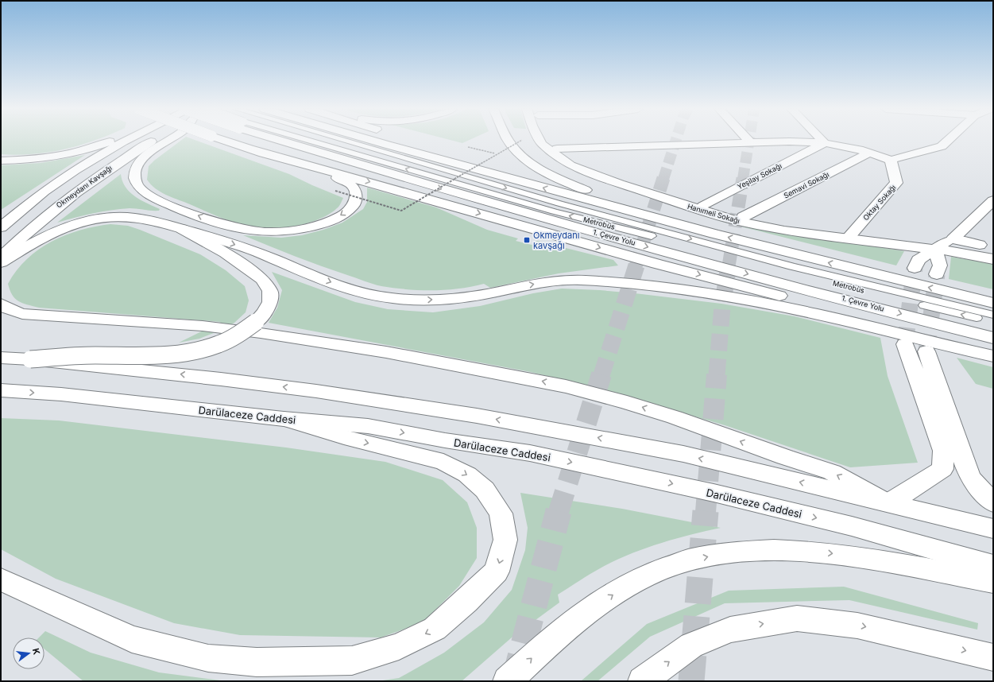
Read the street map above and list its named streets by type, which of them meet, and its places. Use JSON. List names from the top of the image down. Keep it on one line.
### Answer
{"streets":{"main road":["Yeşilay Sokağı","Semavi Sokağı","Okmeydanı Kavşağı","Oktay Sokağı","Hanımeli Sokağı","1. Çevre Yolu","Darülaceze Caddesi"],"lane":["Metrobüs"]},"crossings":[["Yeşilay Sokağı","Hanımeli Sokağı"],["Semavi Sokağı","Hanımeli Sokağı"],["Oktay Sokağı","Hanımeli Sokağı"]],"places":{"transit":["Okmeydanı kavşağı"]},"north":"right"}
